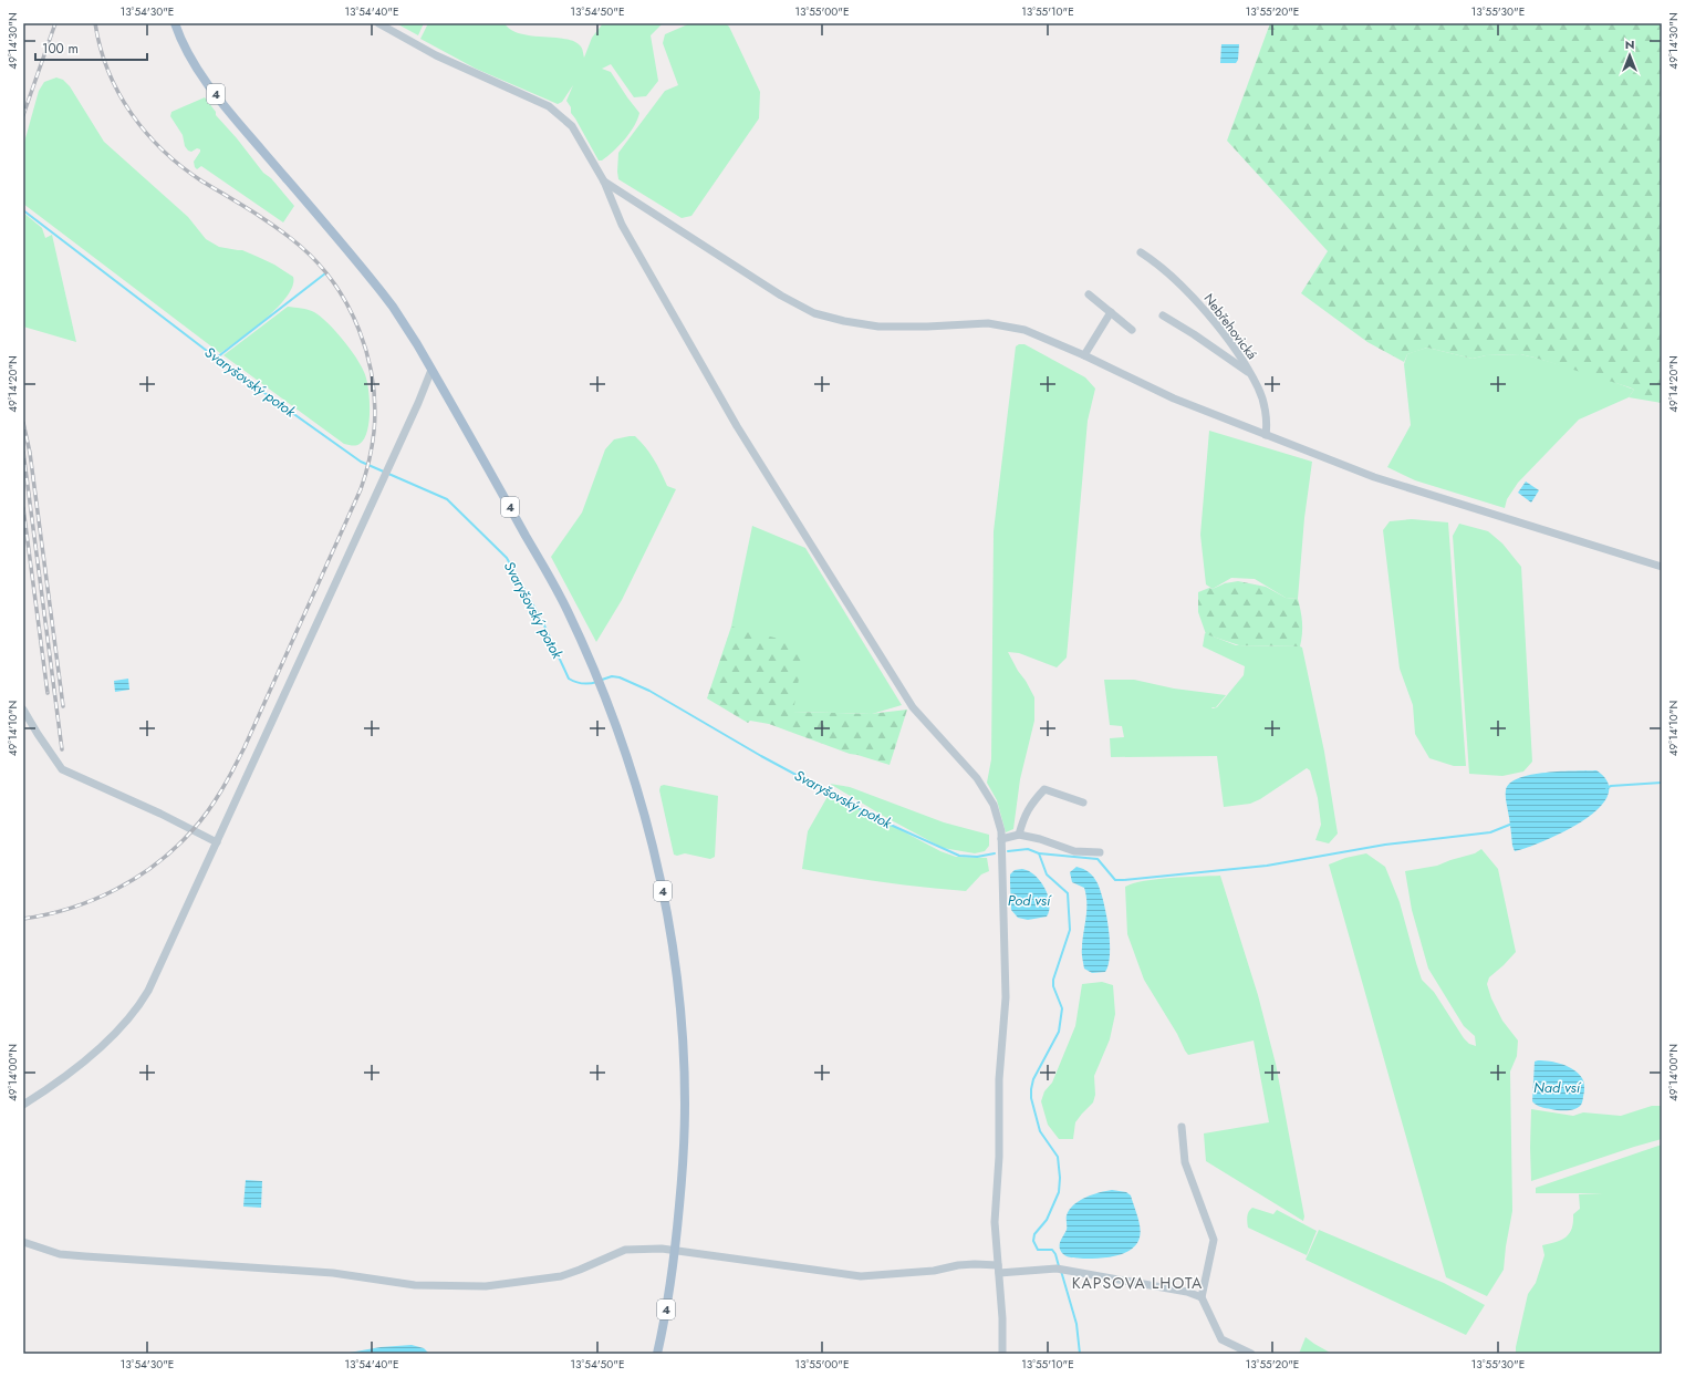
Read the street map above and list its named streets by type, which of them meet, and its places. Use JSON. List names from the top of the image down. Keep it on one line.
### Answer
{"streets":{"main road":["4"],"street":["Nebřehovická"]},"districts":["KAPSOVA LHOTA"],"water":["Svaryšovský potok","Pod vsí","Nad vsí"],"scale_bar":"100 m","north":"top","coordinates":["13°54'30\"E","13°54'40\"E","13°54'50\"E","13°55'00\"E","13°55'10\"E","13°55'20\"E","13°55'30\"E","49°14'30\"N","49°14'20\"N","49°14'10\"N","49°14'00\"N"]}
